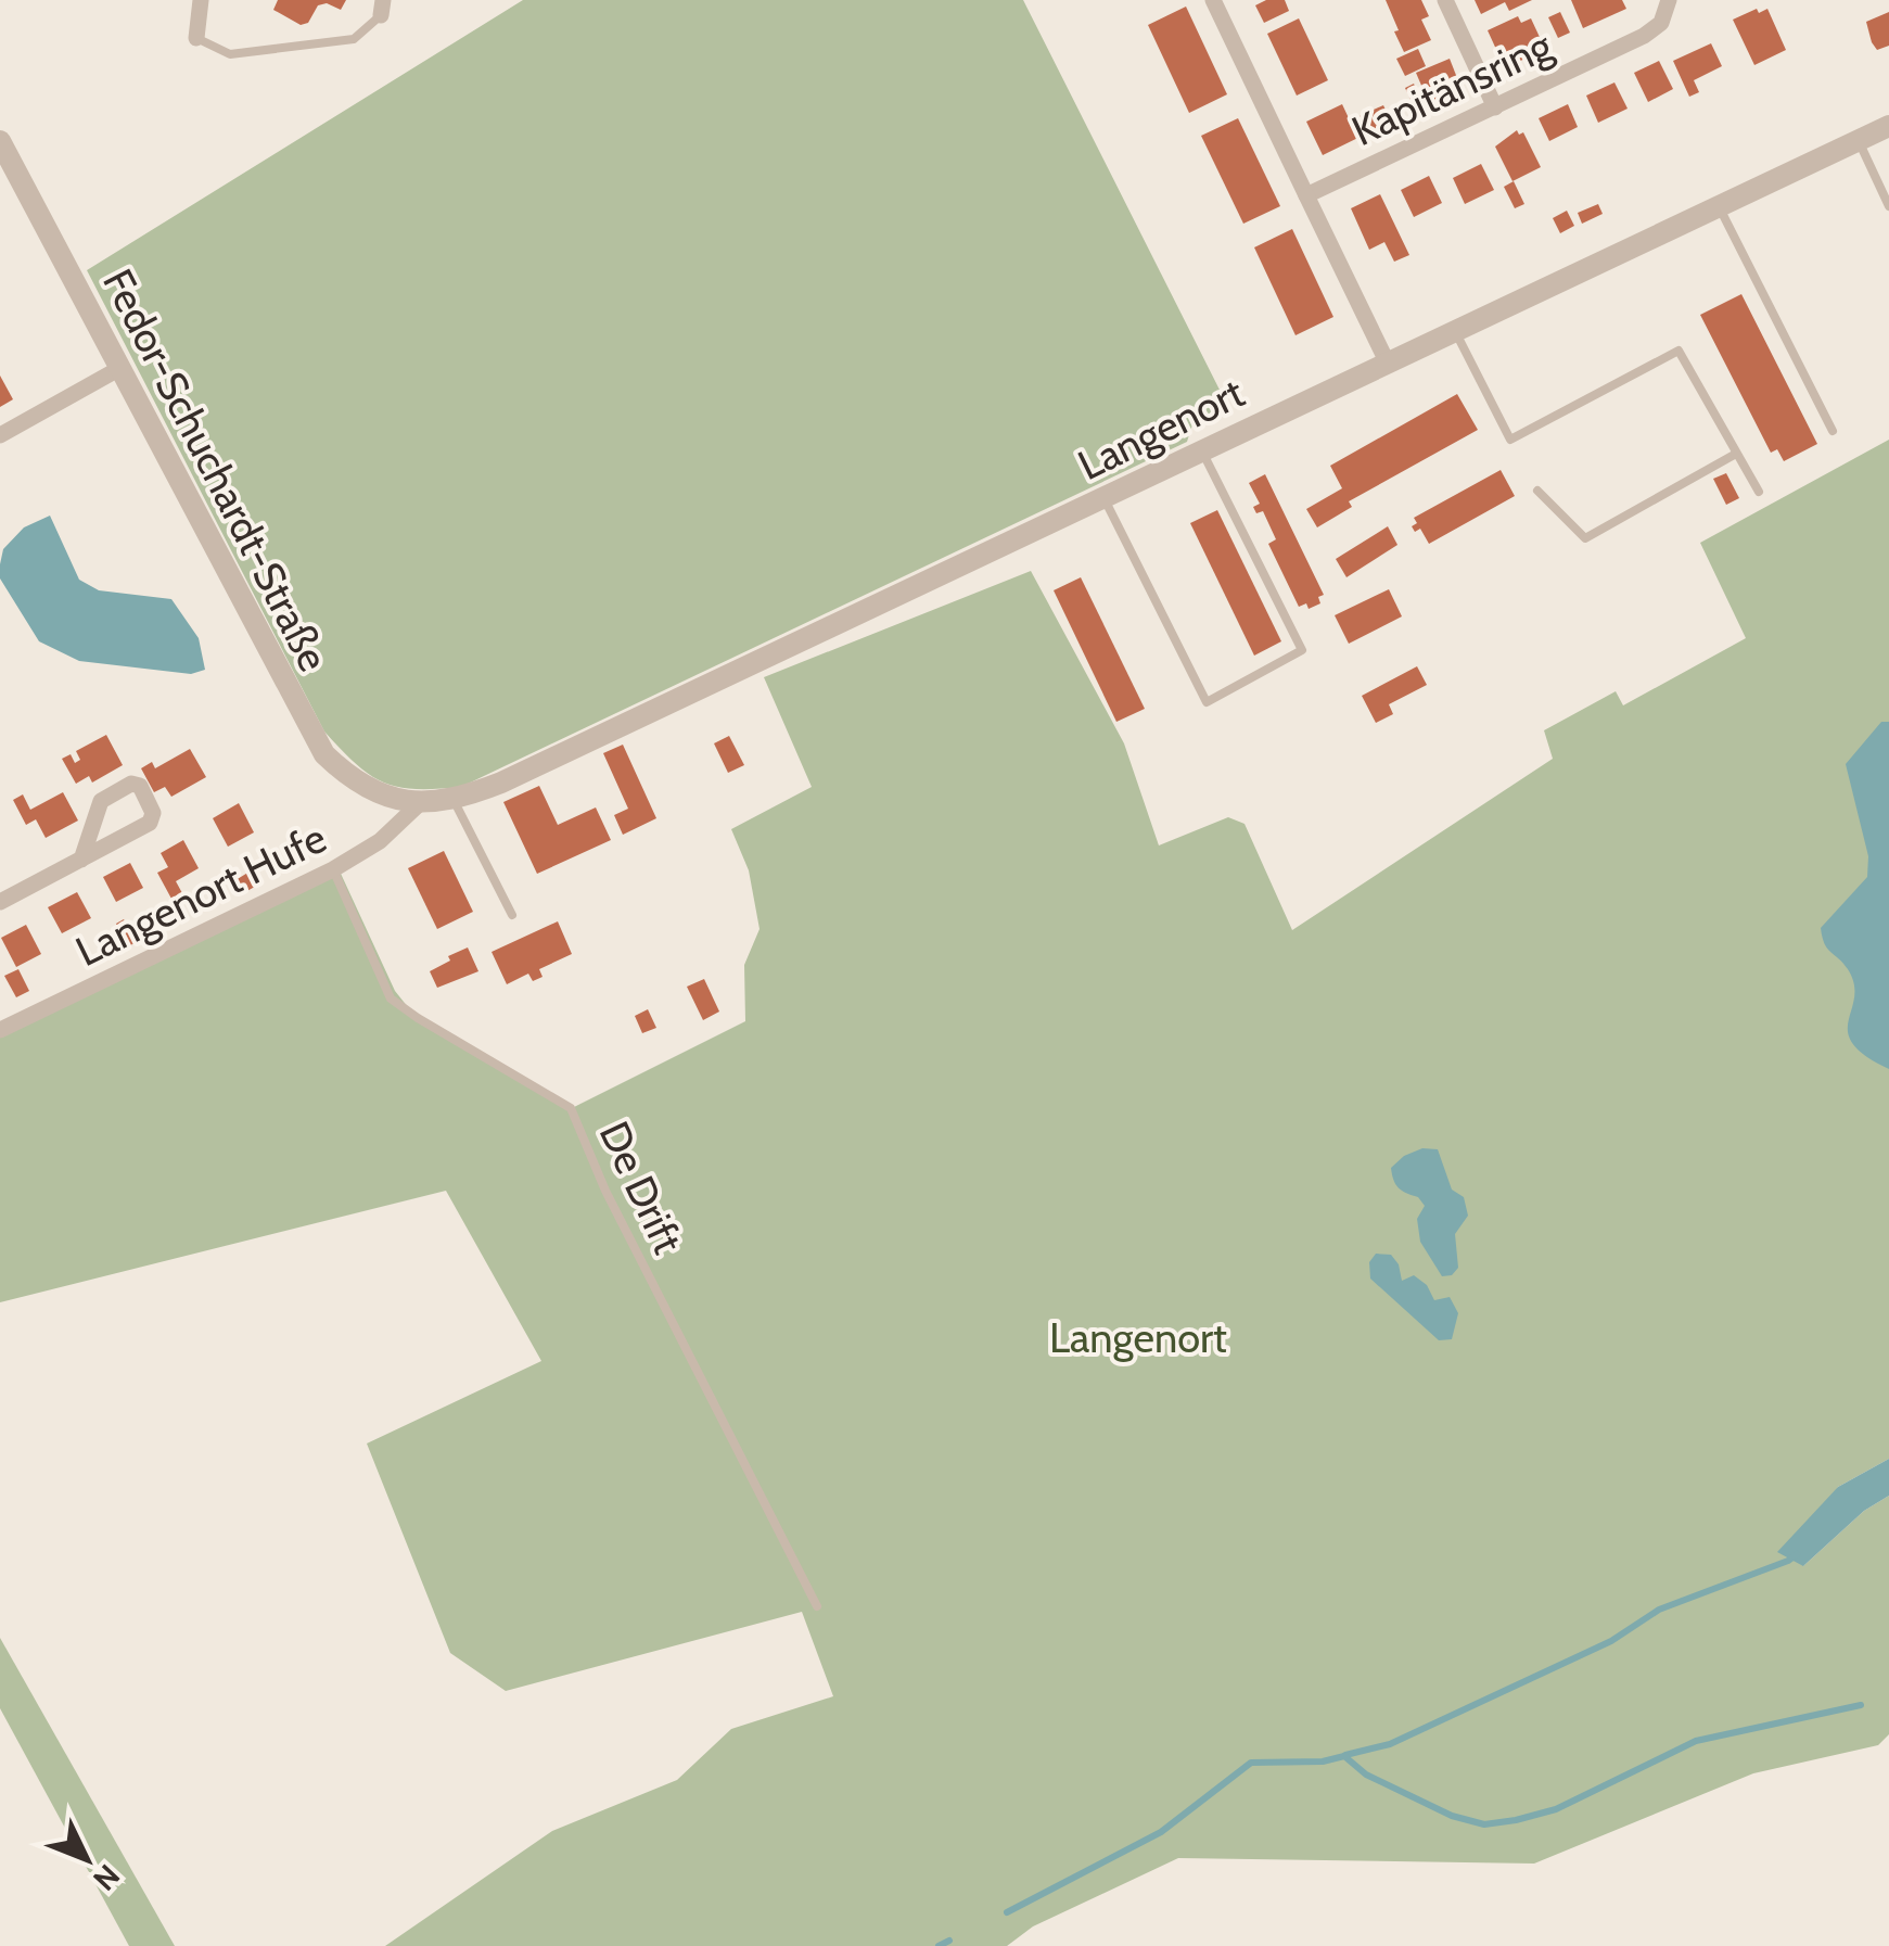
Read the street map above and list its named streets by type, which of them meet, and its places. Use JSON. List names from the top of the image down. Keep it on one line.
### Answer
{"streets":{"street":["Kapitänsring","Langenort","Fedor-Schuchardt-Straße","Langenort Hufe"],"lane":["De Drift"]},"crossings":[["Langenort","Fedor-Schuchardt-Straße"],["Langenort","Langenort Hufe"],["Fedor-Schuchardt-Straße","Langenort Hufe"],["Langenort Hufe","De Drift"]],"parks":["Langenort"],"north":"bottom right"}
